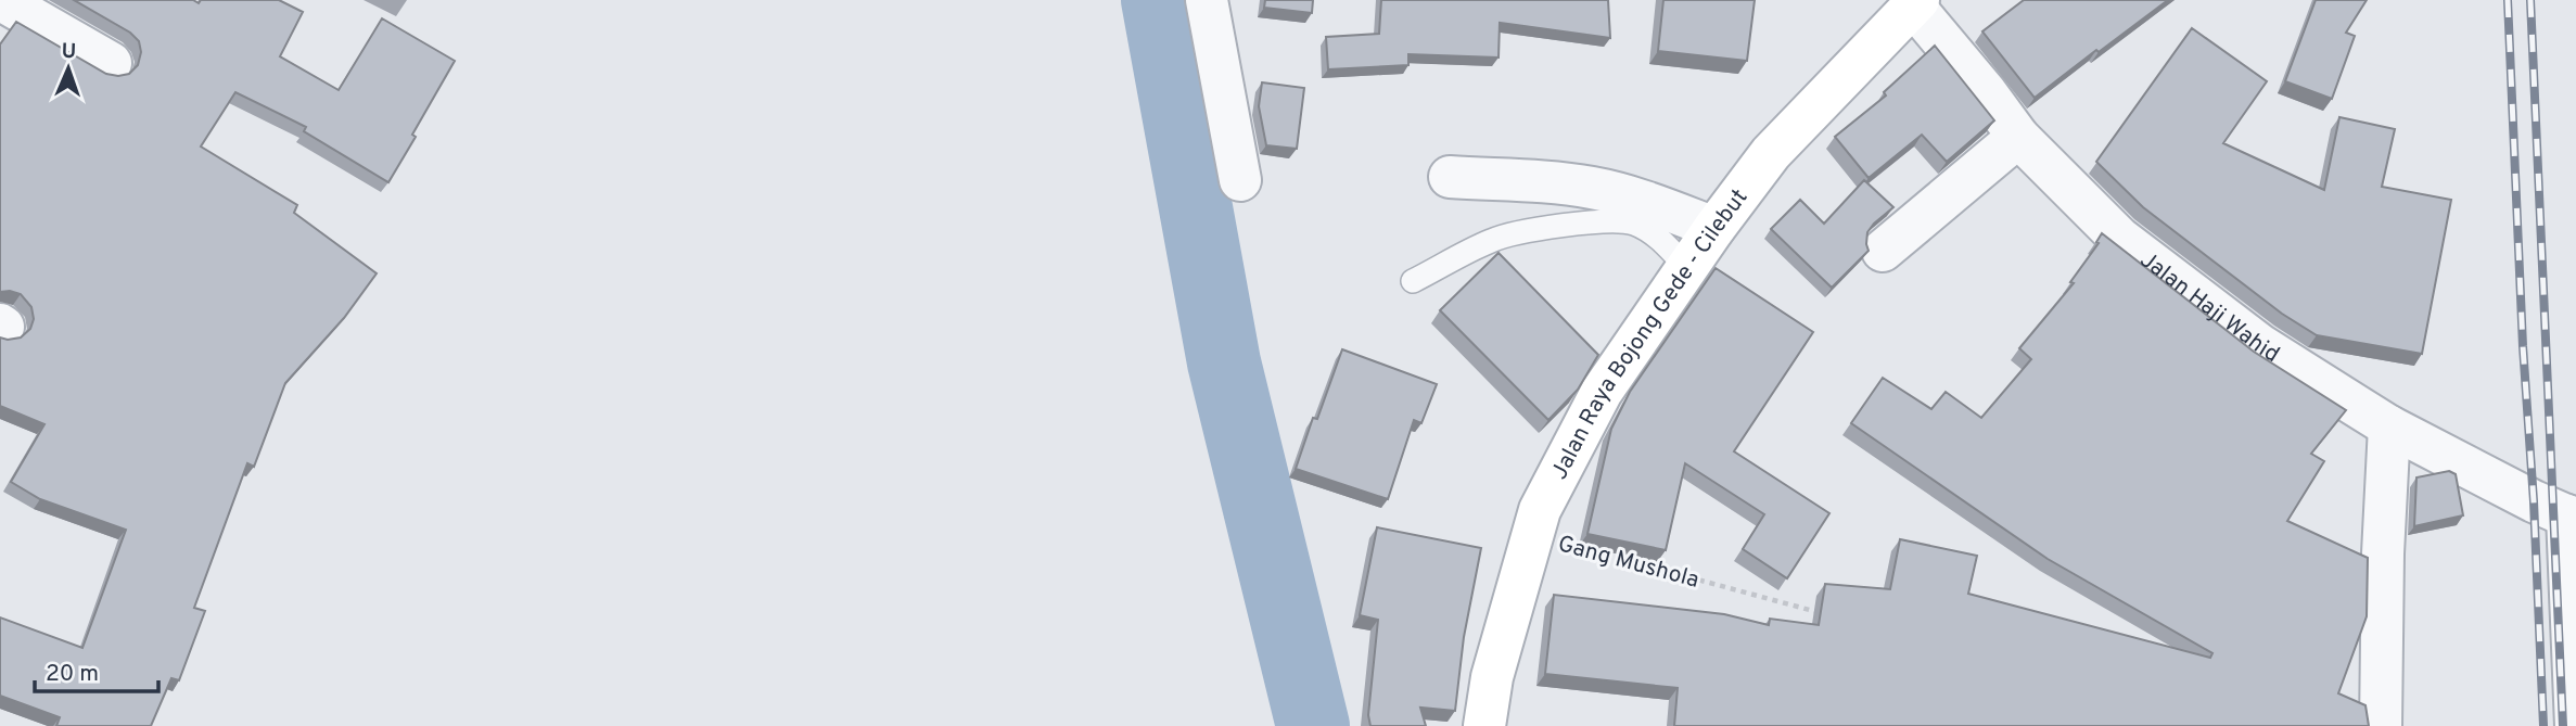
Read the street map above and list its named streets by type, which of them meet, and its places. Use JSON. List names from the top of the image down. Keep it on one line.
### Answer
{"streets":{"main road":["Jalan Raya Bojong Gede - Cilebut"],"street":["Jalan Haji Wahid"],"path":["Gang Mushola"]},"crossings":[["Jalan Haji Wahid","Jalan Raya Bojong Gede - Cilebut"],["Jalan Raya Bojong Gede - Cilebut","Gang Mushola"]],"scale_bar":"20 m","north":"top"}
